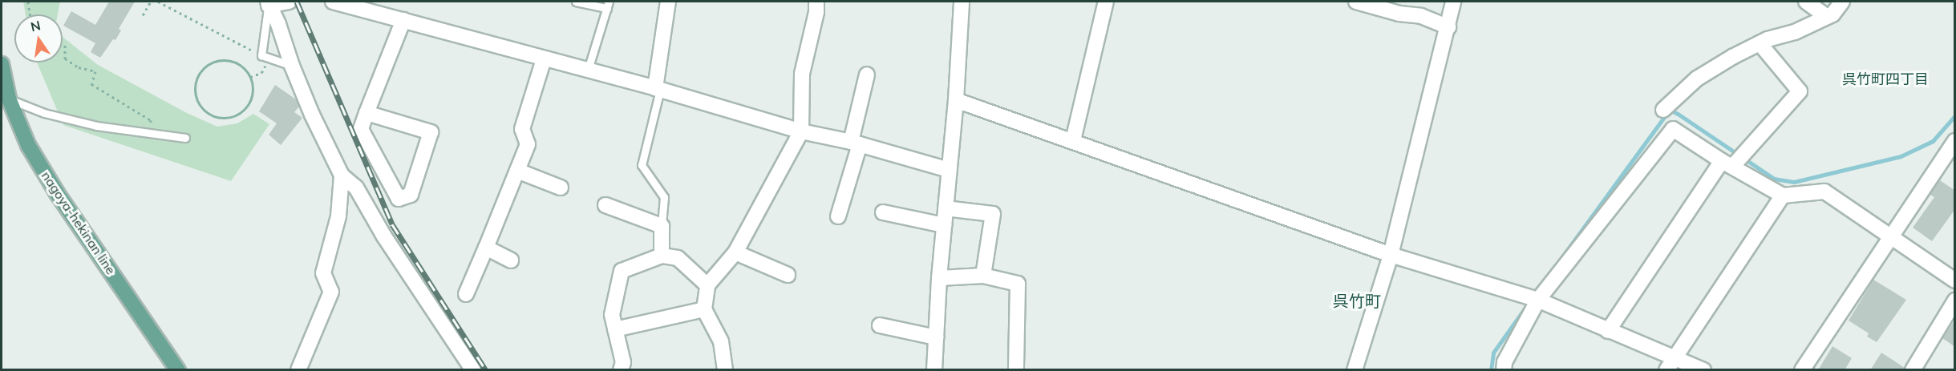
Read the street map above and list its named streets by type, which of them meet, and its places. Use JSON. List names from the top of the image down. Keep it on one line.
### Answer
{"streets":{"main road":["nagoya-hekinan line"]},"districts":["呉竹町四丁目","呉竹町"],"north":"top"}
